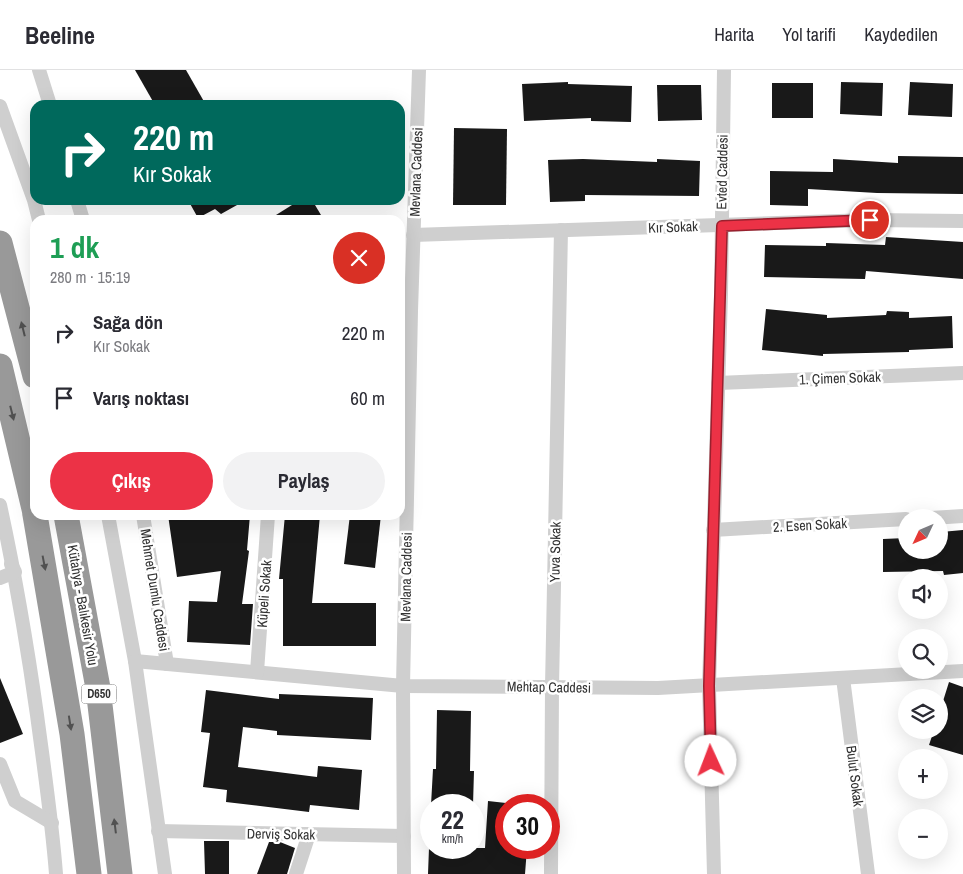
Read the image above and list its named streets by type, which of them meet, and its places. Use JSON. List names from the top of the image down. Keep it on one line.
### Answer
{"streets":{"highway":["Kütahya - Balıkesir Yolu","D650"],"street":["Mevlana Caddesi","Evted Caddesi","Kır Sokak","1. Çimen Sokak","2. Esen Sokak","Yuva Sokak","Mehmet Dumlu Caddesi","Küpeli Sokak","Mehtap Caddesi","Bulut Sokak","Derviş Sokak"]},"crossings":[["Mevlana Caddesi","Kır Sokak"],["Mevlana Caddesi","Mehtap Caddesi"],["Mevlana Caddesi","Derviş Sokak"],["Evted Caddesi","Kır Sokak"],["Evted Caddesi","1. Çimen Sokak"],["Evted Caddesi","2. Esen Sokak"],["Evted Caddesi","Mehtap Caddesi"],["Kır Sokak","Yuva Sokak"],["Yuva Sokak","Mehtap Caddesi"],["Mehmet Dumlu Caddesi","Mehtap Caddesi"],["Küpeli Sokak","Mehtap Caddesi"],["Mehtap Caddesi","Bulut Sokak"]],"north":"bottom left","page":{"header":"Beeline","nav":["Harita","Yol tarifi","Kaydedilen"],"turn":["220 m","Kır Sokak"],"heading":["1 dk","280 m · 15:19"],"list":[{"name":"Sağa dön","note":"Kır Sokak","value":"220 m"},{"name":"Varış noktası","value":"60 m"}],"buttons":["Çıkış","Paylaş"],"map_buttons":["+","−"],"speed":"22 km/h","limit":"30"}}
